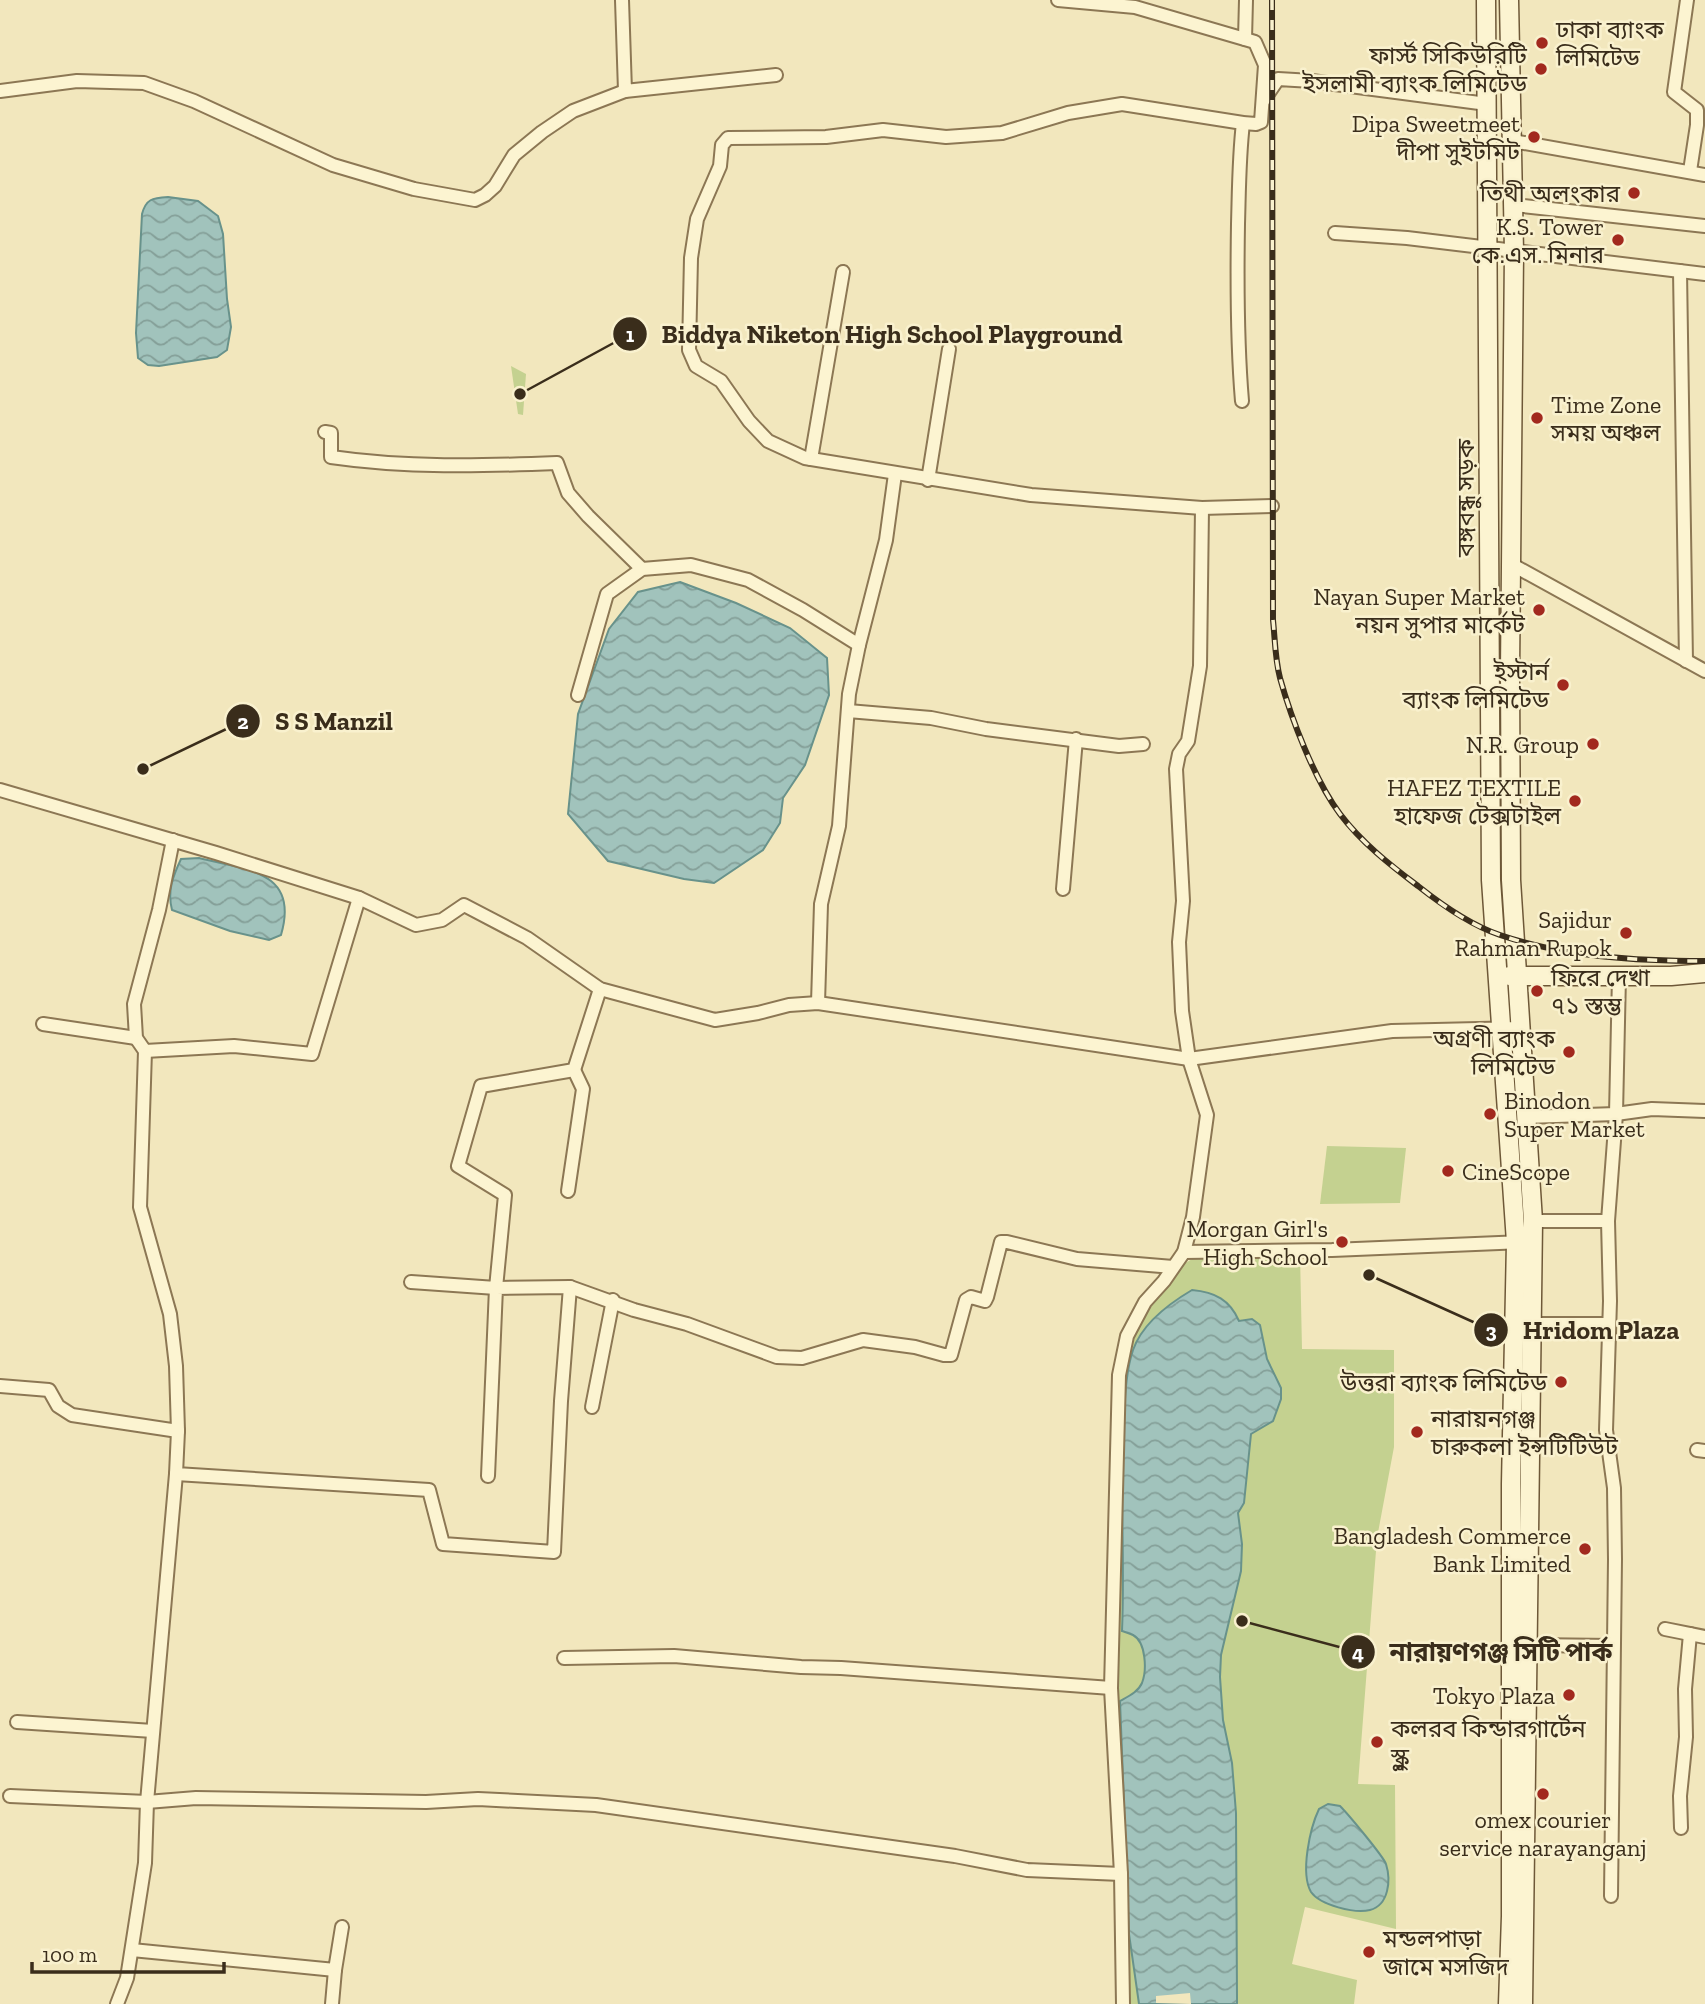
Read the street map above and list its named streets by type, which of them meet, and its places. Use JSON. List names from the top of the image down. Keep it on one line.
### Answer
{"streets":{"main road":["বঙ্গবন্ধু সড়ক"]},"places":["ঢাকা ব্যাংক লিমিটেড","ফার্স্ট সিকিউরিটি ইসলামী ব্যাংক লিমিটেড","Dipa Sweetmeet দীপা সুইটমিট","তিথী অলংকার","K.S. Tower কে.এস. মিনার","Biddya Niketon High School Playground","Time Zone সময় অঞ্চল","Nayan Super Market নয়ন সুপার মার্কেট","ইস্টার্ন ব্যাংক লিমিটেড","N.R. Group","S S Manzil","HAFEZ TEXTILE হাফেজ টেক্সটাইল","Sajidur Rahman Rupok","ফিরে দেখা ৭১ স্তম্ভ","অগ্রণী ব্যাংক লিমিটেড","Binodon Super Market","CineScope","Morgan Girl's High School","Hridom Plaza","উত্তরা ব্যাংক লিমিটেড","নারায়নগঞ্জ চারুকলা ইন্সটিটিউট","Bangladesh Commerce Bank Limited","নারায়ণগঞ্জ সিটি পার্ক","Tokyo Plaza","কলরব কিন্ডারগার্টেন স্কুল","omex courier service narayanganj","মন্ডলপাড়া জামে মসজিদ"],"scale_bar":"100 m"}
